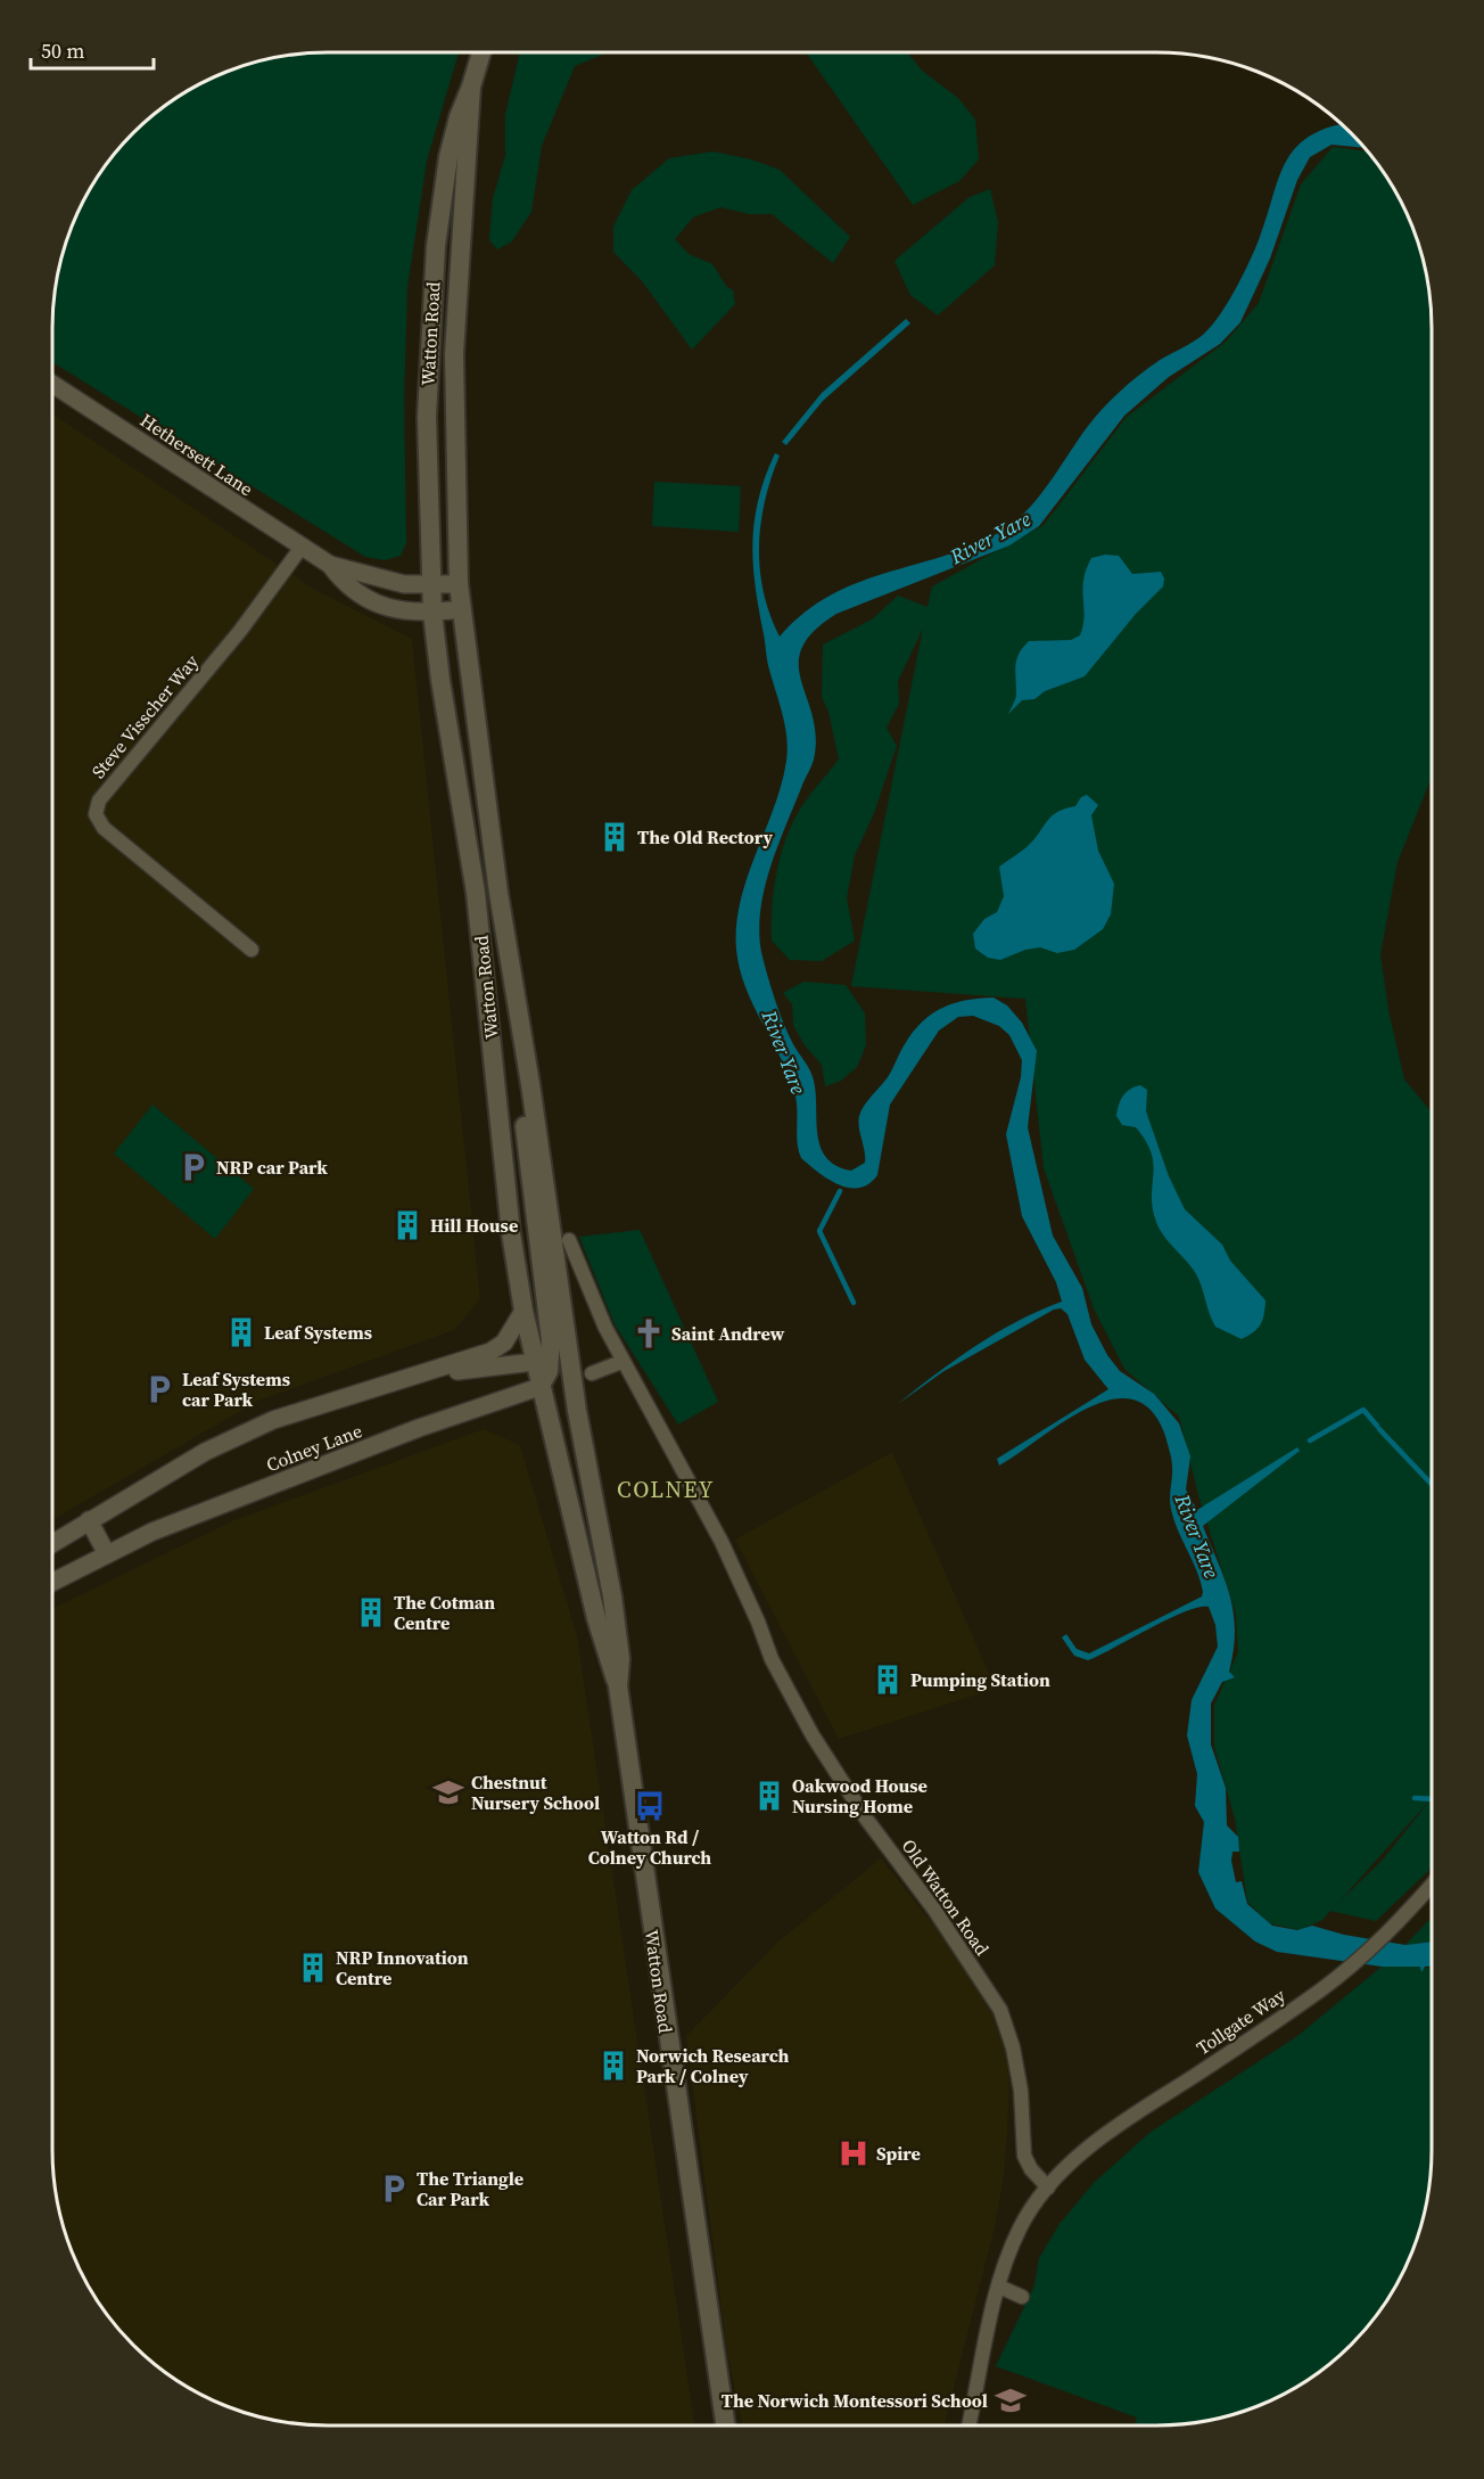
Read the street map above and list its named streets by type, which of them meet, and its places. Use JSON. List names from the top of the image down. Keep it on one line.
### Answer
{"streets":{"main road":["Watton Road"],"street":["Hethersett Lane","Steve Visscher Way","Colney Lane","Old Watton Road","Tollgate Way"]},"crossings":[["Watton Road","Hethersett Lane"],["Watton Road","Colney Lane"],["Hethersett Lane","Steve Visscher Way"],["Old Watton Road","Tollgate Way"]],"districts":["COLNEY"],"water":["River Yare"],"places":{"building":["The Old Rectory","Hill House","Leaf Systems","The Cotman Centre","Pumping Station","Oakwood House Nursing Home","NRP Innovation Centre","Norwich Research Park / Colney"],"parking":["NRP car Park","Leaf Systems car Park","The Triangle Car Park"],"church":["Saint Andrew"],"school or university":["Chestnut Nursery School","The Norwich Montessori School"],"bus stop":["Watton Rd / Colney Church"],"hospital":["Spire"]},"scale_bar":"50 m"}
